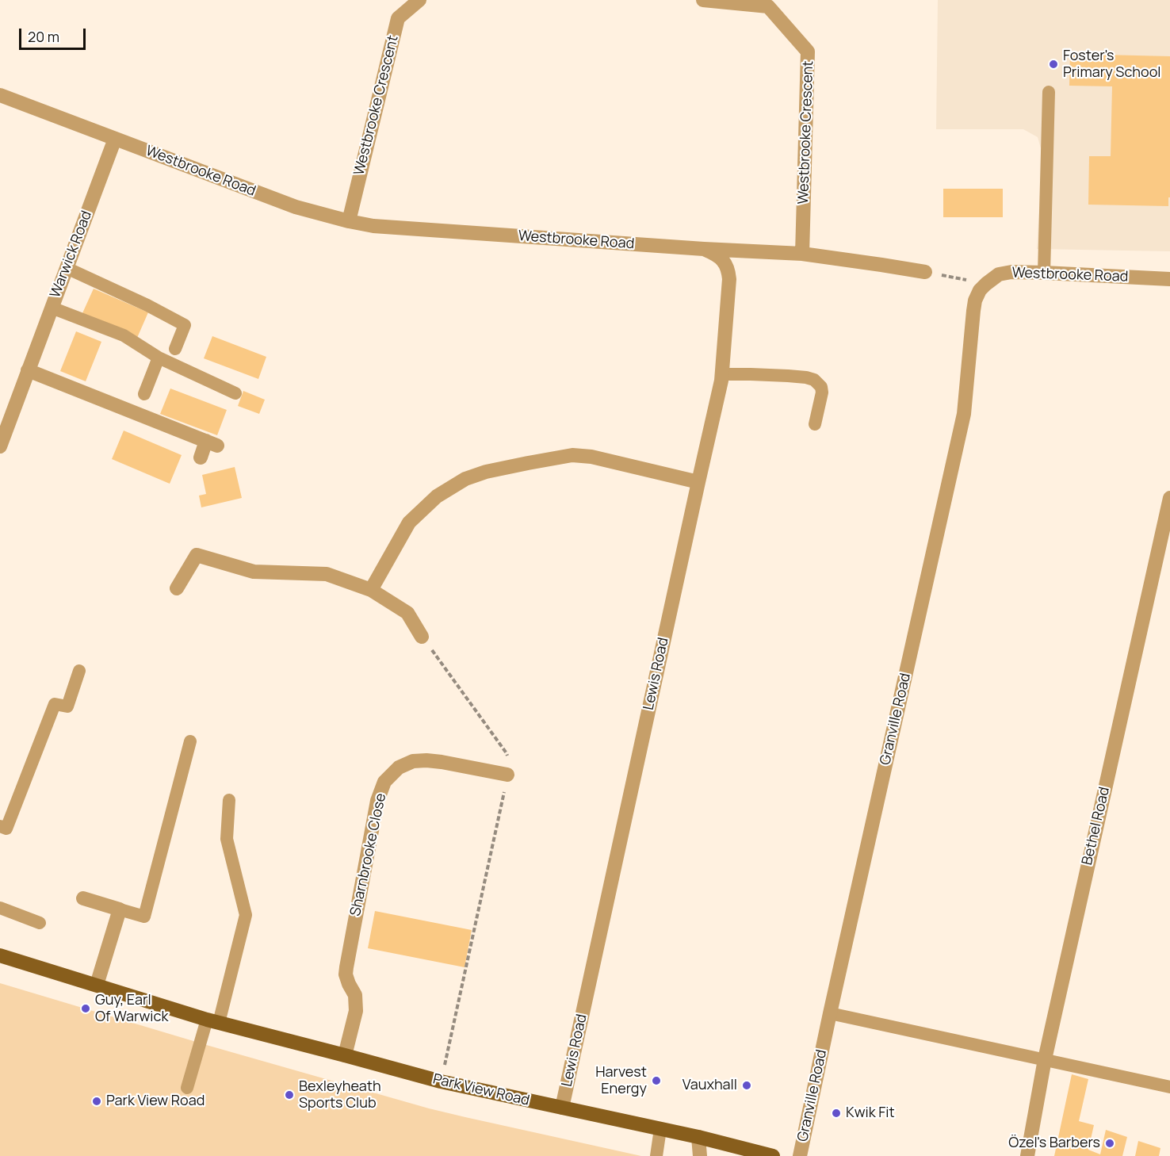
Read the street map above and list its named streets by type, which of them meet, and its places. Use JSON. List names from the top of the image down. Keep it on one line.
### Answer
{"streets":{"main road":["Park View Road"],"street":["Westbrooke Crescent","Westbrooke Road","Warwick Road","Lewis Road","Granville Road","Bethel Road","Sharnbrooke Close"]},"crossings":[["Westbrooke Crescent","Westbrooke Road"],["Westbrooke Road","Warwick Road"],["Westbrooke Road","Lewis Road"],["Westbrooke Road","Granville Road"],["Lewis Road","Park View Road"],["Sharnbrooke Close","Park View Road"]],"places":["Foster's Primary School","Guy, Earl Of Warwick","Harvest Energy","Vauxhall","Bexleyheath Sports Club","Park View Road","Kwik Fit","Özel's Barbers"],"scale_bar":"20 m"}
